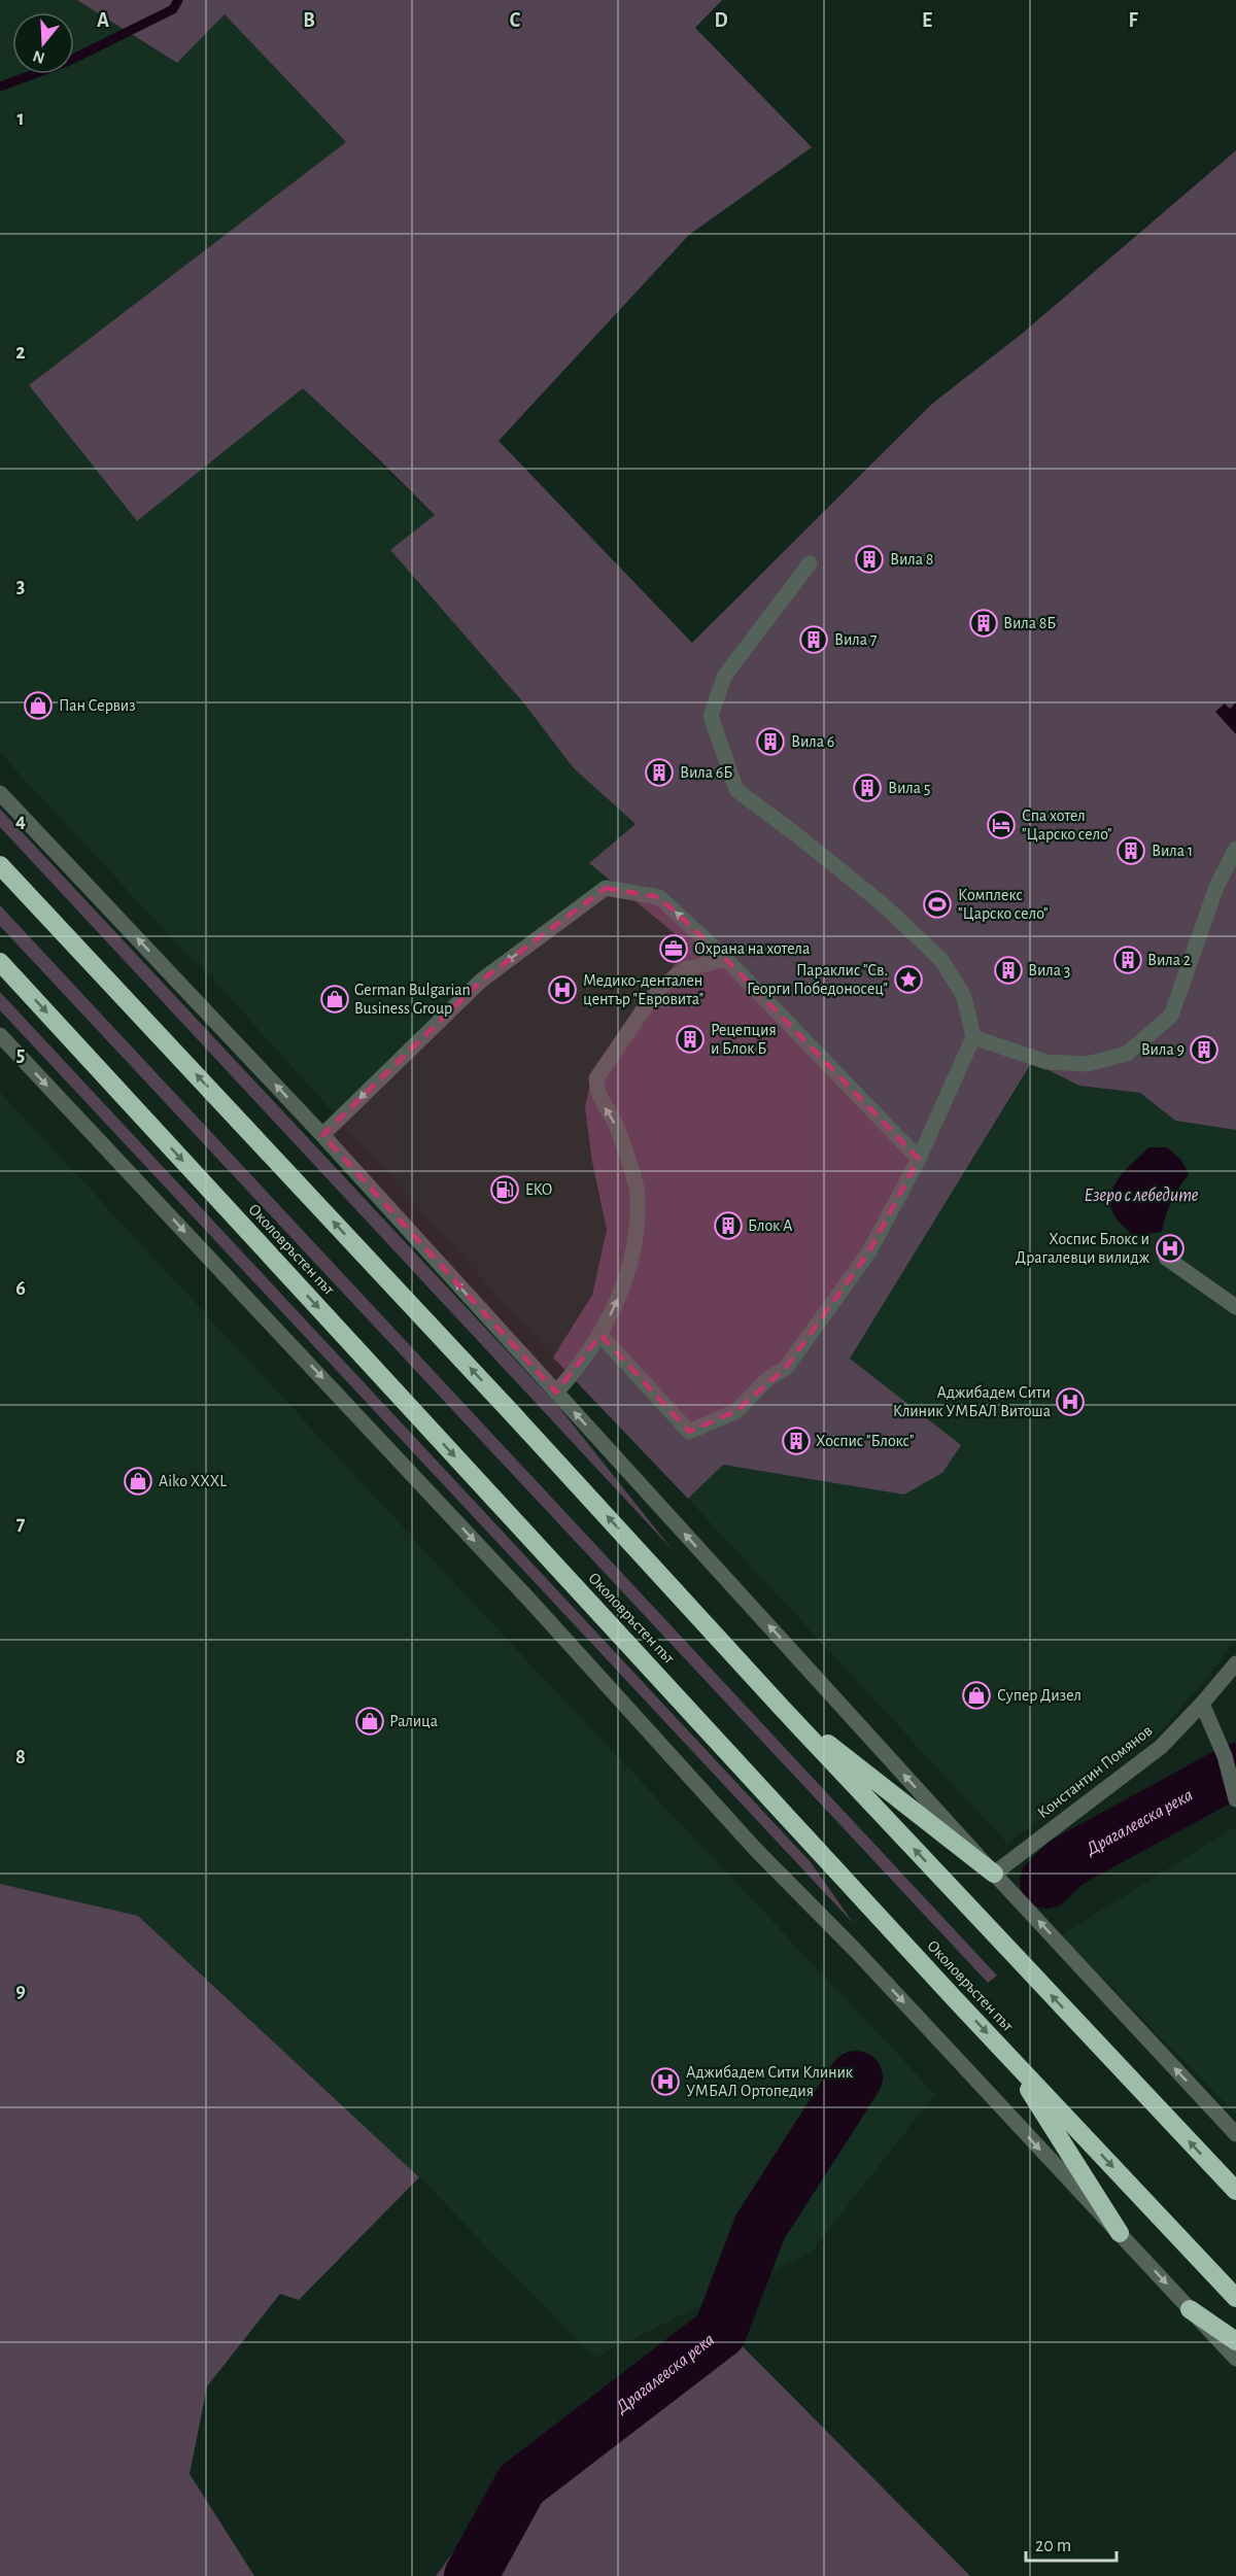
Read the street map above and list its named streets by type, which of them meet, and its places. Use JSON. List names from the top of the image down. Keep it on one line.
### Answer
{"streets":{"highway":["Околовръстен път"],"street":["Константин Помянов"]},"water":["Езеро с лебедите","Драгалевска река"],"places":{"building":["Вила 8","Вила 8Б","Вила 7","Вила 6","Вила 6Б","Вила 5","Вила 1","Вила 2","Вила 3","Рецепция и Блок Б","Вила 9","Блок А","Хоспис \"Блокс\""],"shop":["Пан Сервиз","German Bulgarian Business Group","Aiko XXXL","Супер Дизел","Ралица"],"hotel":["Спа хотел \"Царско село\""],"sports":["Комплекс \"Царско село\""],"office":["Охрана на хотела"],"place":["Параклис \"Св. Георги Победоносец\""],"hospital":["Медико-дентален център \"Евровита\"","Хоспис Блокс и Драгалевци вилидж","Аджибадем Сити Клиник УМБАЛ Витоша","Аджибадем Сити Клиник УМБАЛ Ортопедия"],"fuel station":["EKO"]},"scale_bar":"20 m","north":"bottom","grid":{"columns":["A","B","C","D","E","F"],"rows":["1","2","3","4","5","6","7","8","9"]}}
